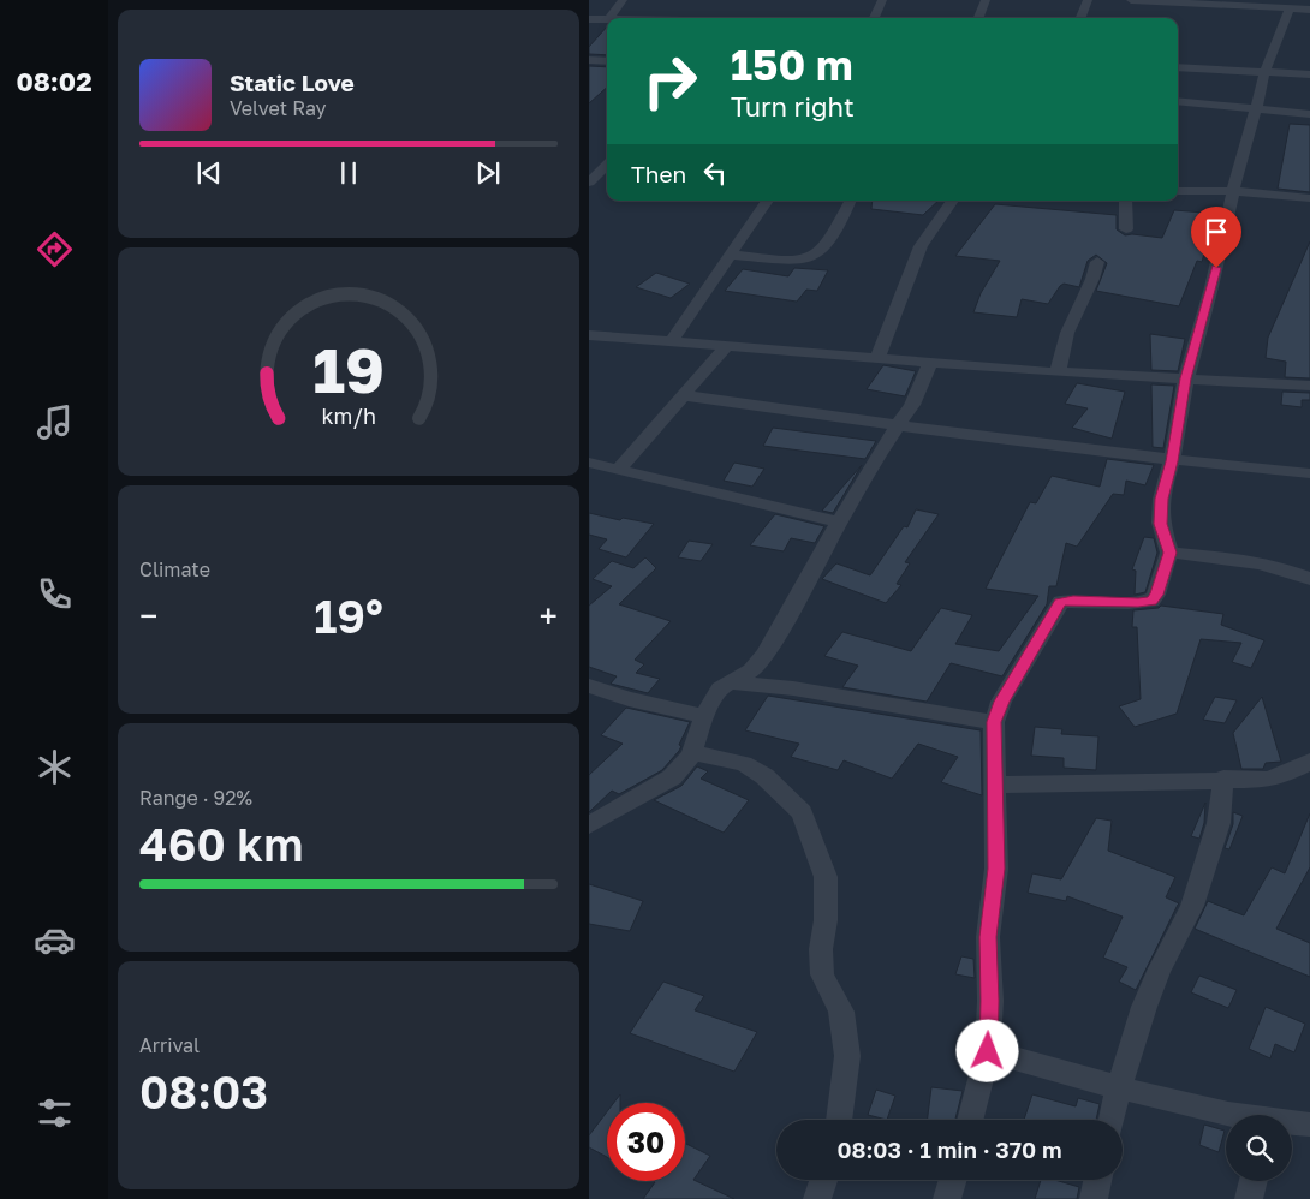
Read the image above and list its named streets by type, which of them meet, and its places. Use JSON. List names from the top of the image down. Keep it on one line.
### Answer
{"page":{"tabs":"08:02","turn":["150 m","Turn right"],"song":["Static Love","Velvet Ray"],"then":"Then","tile":["Climate",["Range · 92%","460 km"],["Arrival","08:03"]],"heat":["−","19°","+"],"limit":"30","trip":"08:03 · 1 min · 370 m","gauge":["19","km/h"]}}
